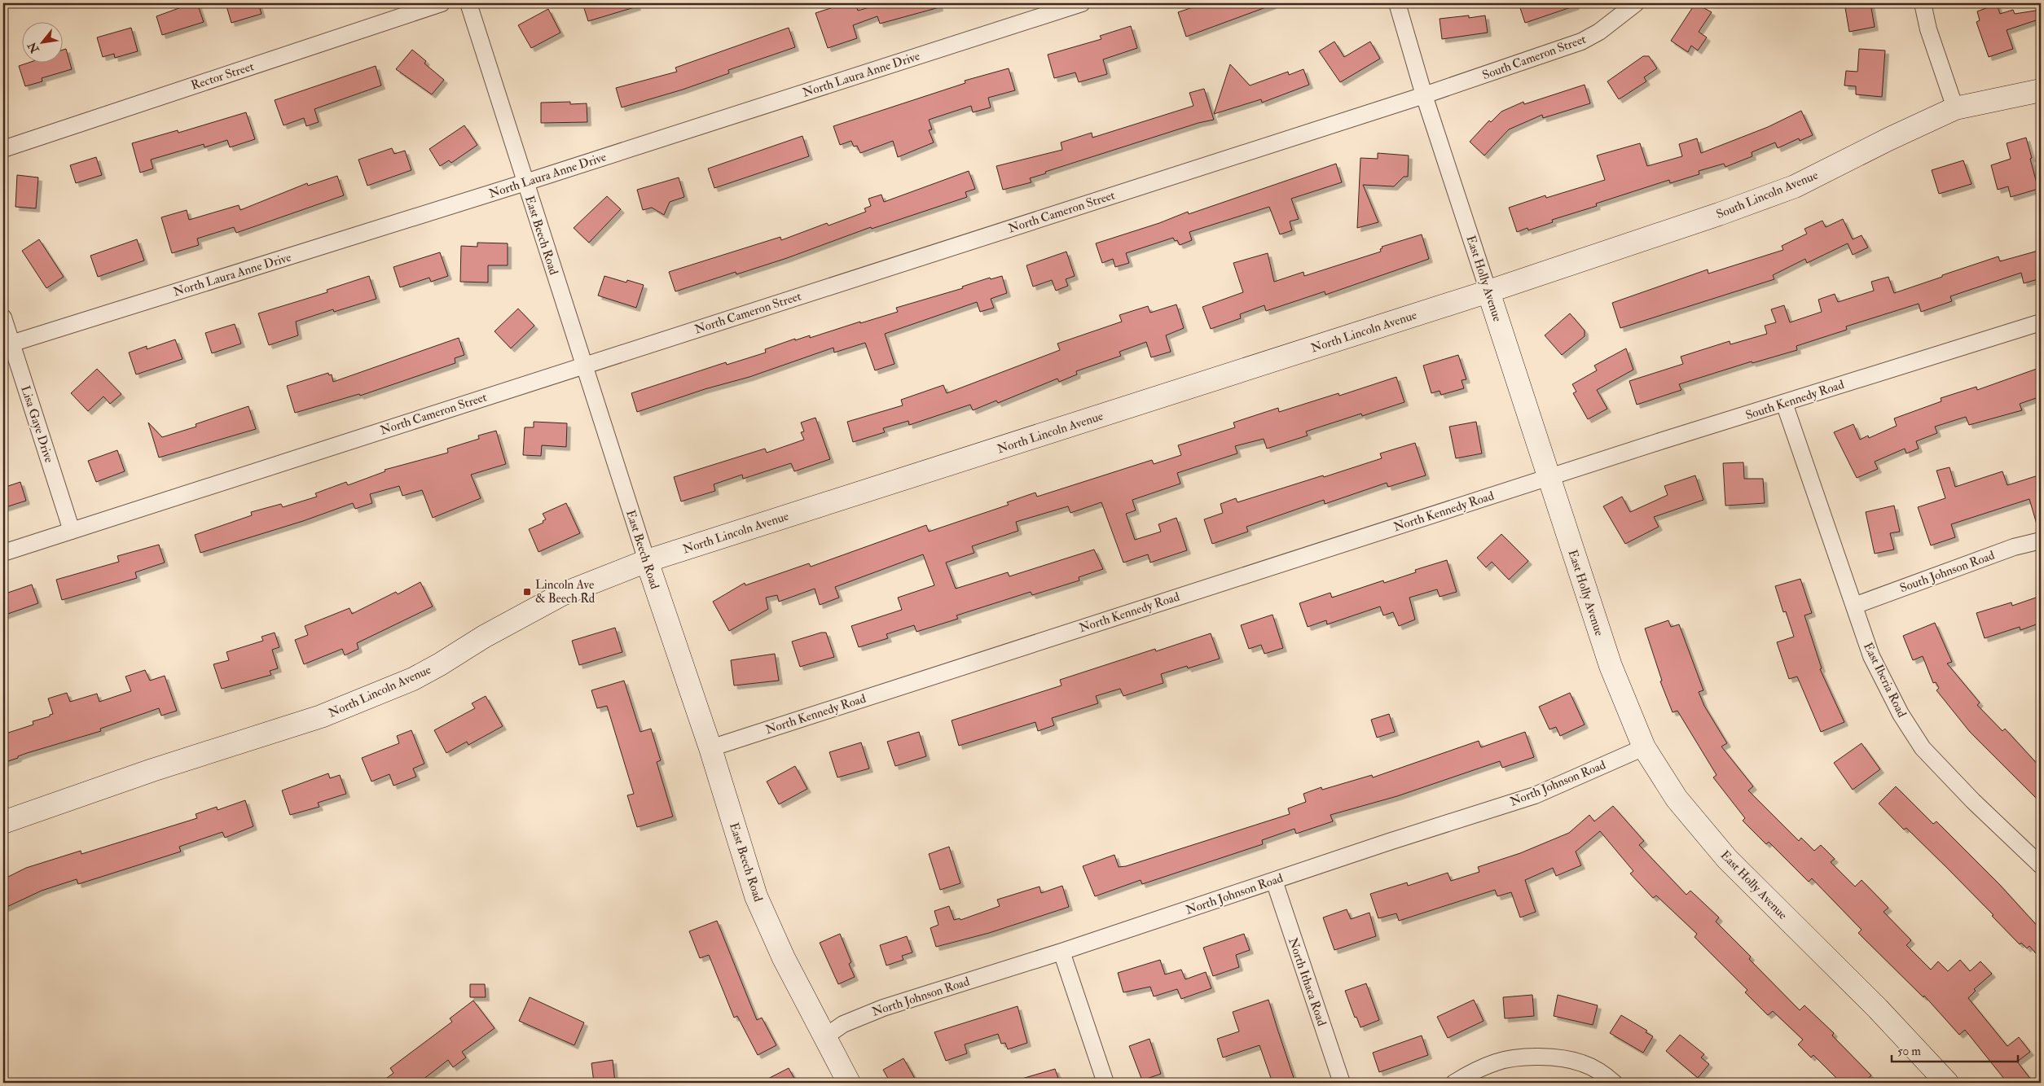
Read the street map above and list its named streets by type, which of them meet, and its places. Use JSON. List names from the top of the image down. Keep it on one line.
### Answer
{"streets":{"street":["South Cameron Street","North Laura Anne Drive","Rector Street","South Lincoln Avenue","North Cameron Street","East Beech Road","East Holly Avenue","North Lincoln Avenue","South Kennedy Road","Lisa Gaye Drive","North Kennedy Road","South Johnson Road","East Iberia Road","North Johnson Road","North Ithaca Road"]},"crossings":[["South Cameron Street","North Cameron Street"],["South Cameron Street","East Holly Avenue"],["North Laura Anne Drive","East Beech Road"],["North Laura Anne Drive","Lisa Gaye Drive"],["South Lincoln Avenue","East Holly Avenue"],["South Lincoln Avenue","North Lincoln Avenue"],["North Cameron Street","East Beech Road"],["North Cameron Street","East Holly Avenue"],["North Cameron Street","Lisa Gaye Drive"],["East Beech Road","North Lincoln Avenue"],["East Beech Road","North Kennedy Road"],["East Beech Road","North Johnson Road"],["East Holly Avenue","North Lincoln Avenue"],["East Holly Avenue","South Kennedy Road"],["East Holly Avenue","North Kennedy Road"],["East Holly Avenue","North Johnson Road"],["South Kennedy Road","North Kennedy Road"],["South Kennedy Road","East Iberia Road"],["South Johnson Road","East Iberia Road"],["North Johnson Road","North Ithaca Road"]],"places":{"transit":["Lincoln Ave & Beech Rd"]},"scale_bar":"50 m","north":"bottom left"}
